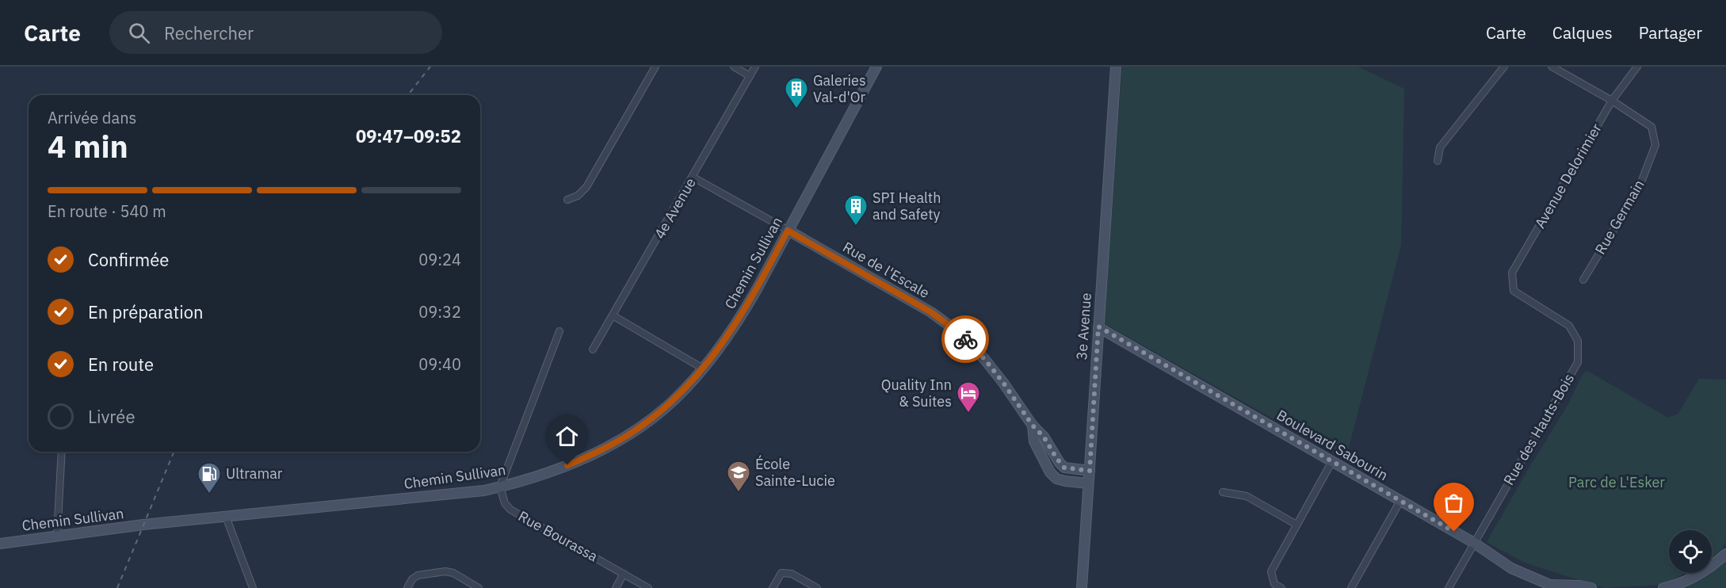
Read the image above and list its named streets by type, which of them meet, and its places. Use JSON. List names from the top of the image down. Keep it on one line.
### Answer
{"streets":{"main road":["Chemin Sullivan","Rue de l'Escale","3e Avenue","Boulevard Sabourin"],"street":["Avenue Delorimier","4e Avenue","Rue Germain","Rue des Hauts-Bois","Rue Bourassa"]},"crossings":[["Avenue Delorimier","Rue Germain"],["Avenue Delorimier","Rue des Hauts-Bois"],["4e Avenue","Rue de l'Escale"],["Chemin Sullivan","Rue de l'Escale"],["Chemin Sullivan","Rue Bourassa"],["Rue de l'Escale","3e Avenue"],["3e Avenue","Boulevard Sabourin"],["Rue des Hauts-Bois","Boulevard Sabourin"]],"parks":["Parc de L'Esker"],"places":{"building":["Galeries Val-d'Or","SPI Health and Safety"],"hotel":["Quality Inn & Suites"],"school or university":["École Sainte-Lucie"],"fuel station":["Ultramar"]},"page":{"header":"Carte","search":"Rechercher","nav":["Carte","Calques","Partager"],"heading":["4 min","Arrivée dans","09:47–09:52"],"bar":"En route · 540 m","list":[["Confirmée","09:24"],["En préparation","09:32"],["En route","09:40"],"Livrée"]}}
